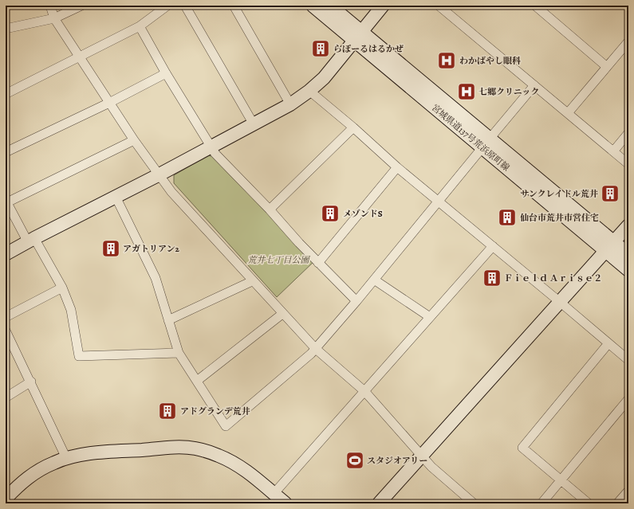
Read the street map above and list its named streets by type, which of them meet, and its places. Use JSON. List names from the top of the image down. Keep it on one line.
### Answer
{"streets":{"street":["宮城県道137号荒浜原町線"]},"parks":["荒井七丁目公園"],"places":{"building":["らぽーるはるかぜ","サンクレイドル荒井","メゾンドS","仙台市荒井市営住宅","アガトリアン2","Ｆｉｅｌｄ Ａｒｉｓｅ２","アドグランデ荒井"],"hospital":["わかばやし眼科","七郷クリニック"],"sports":["スタジオアリー"]}}
